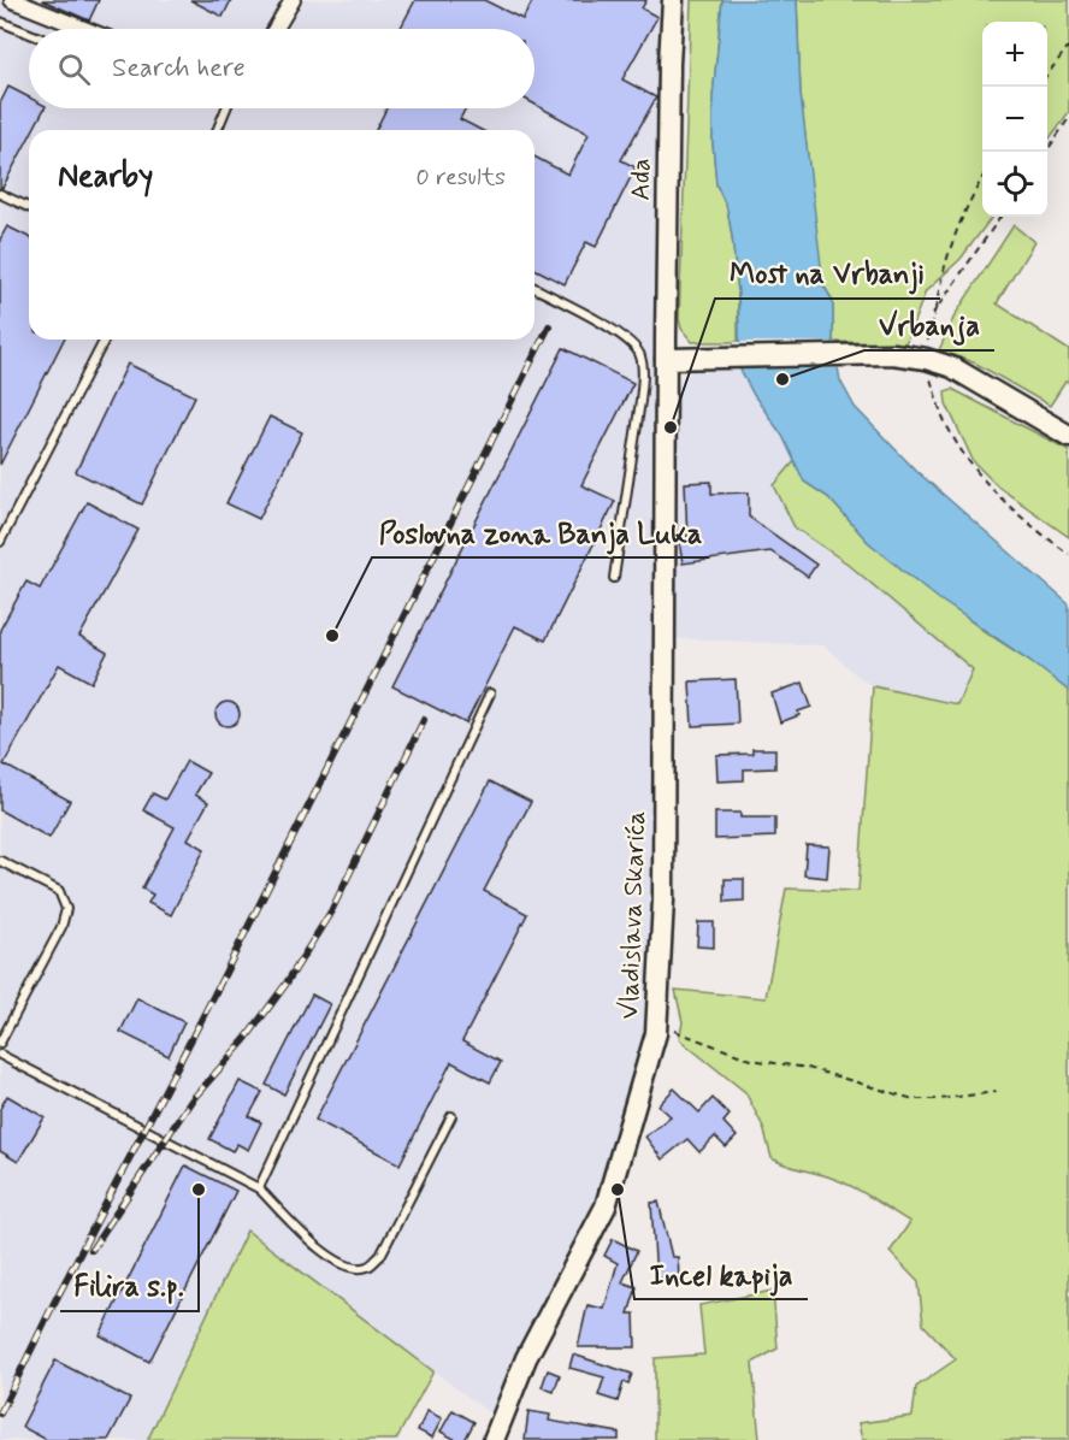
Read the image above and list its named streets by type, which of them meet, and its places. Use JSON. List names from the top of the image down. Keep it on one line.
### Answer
{"streets":{"street":["Ada","Vladislava Skarića"]},"crossings":[["Ada","Vladislava Skarića"]],"places":["Vrbanja","Most na Vrbanji","Poslovna zona Banja Luka","Filira s.p.","Incel kapija"],"page":{"map_buttons":["+","−"],"search":"Search here","heading":["Nearby","0 results"]}}
